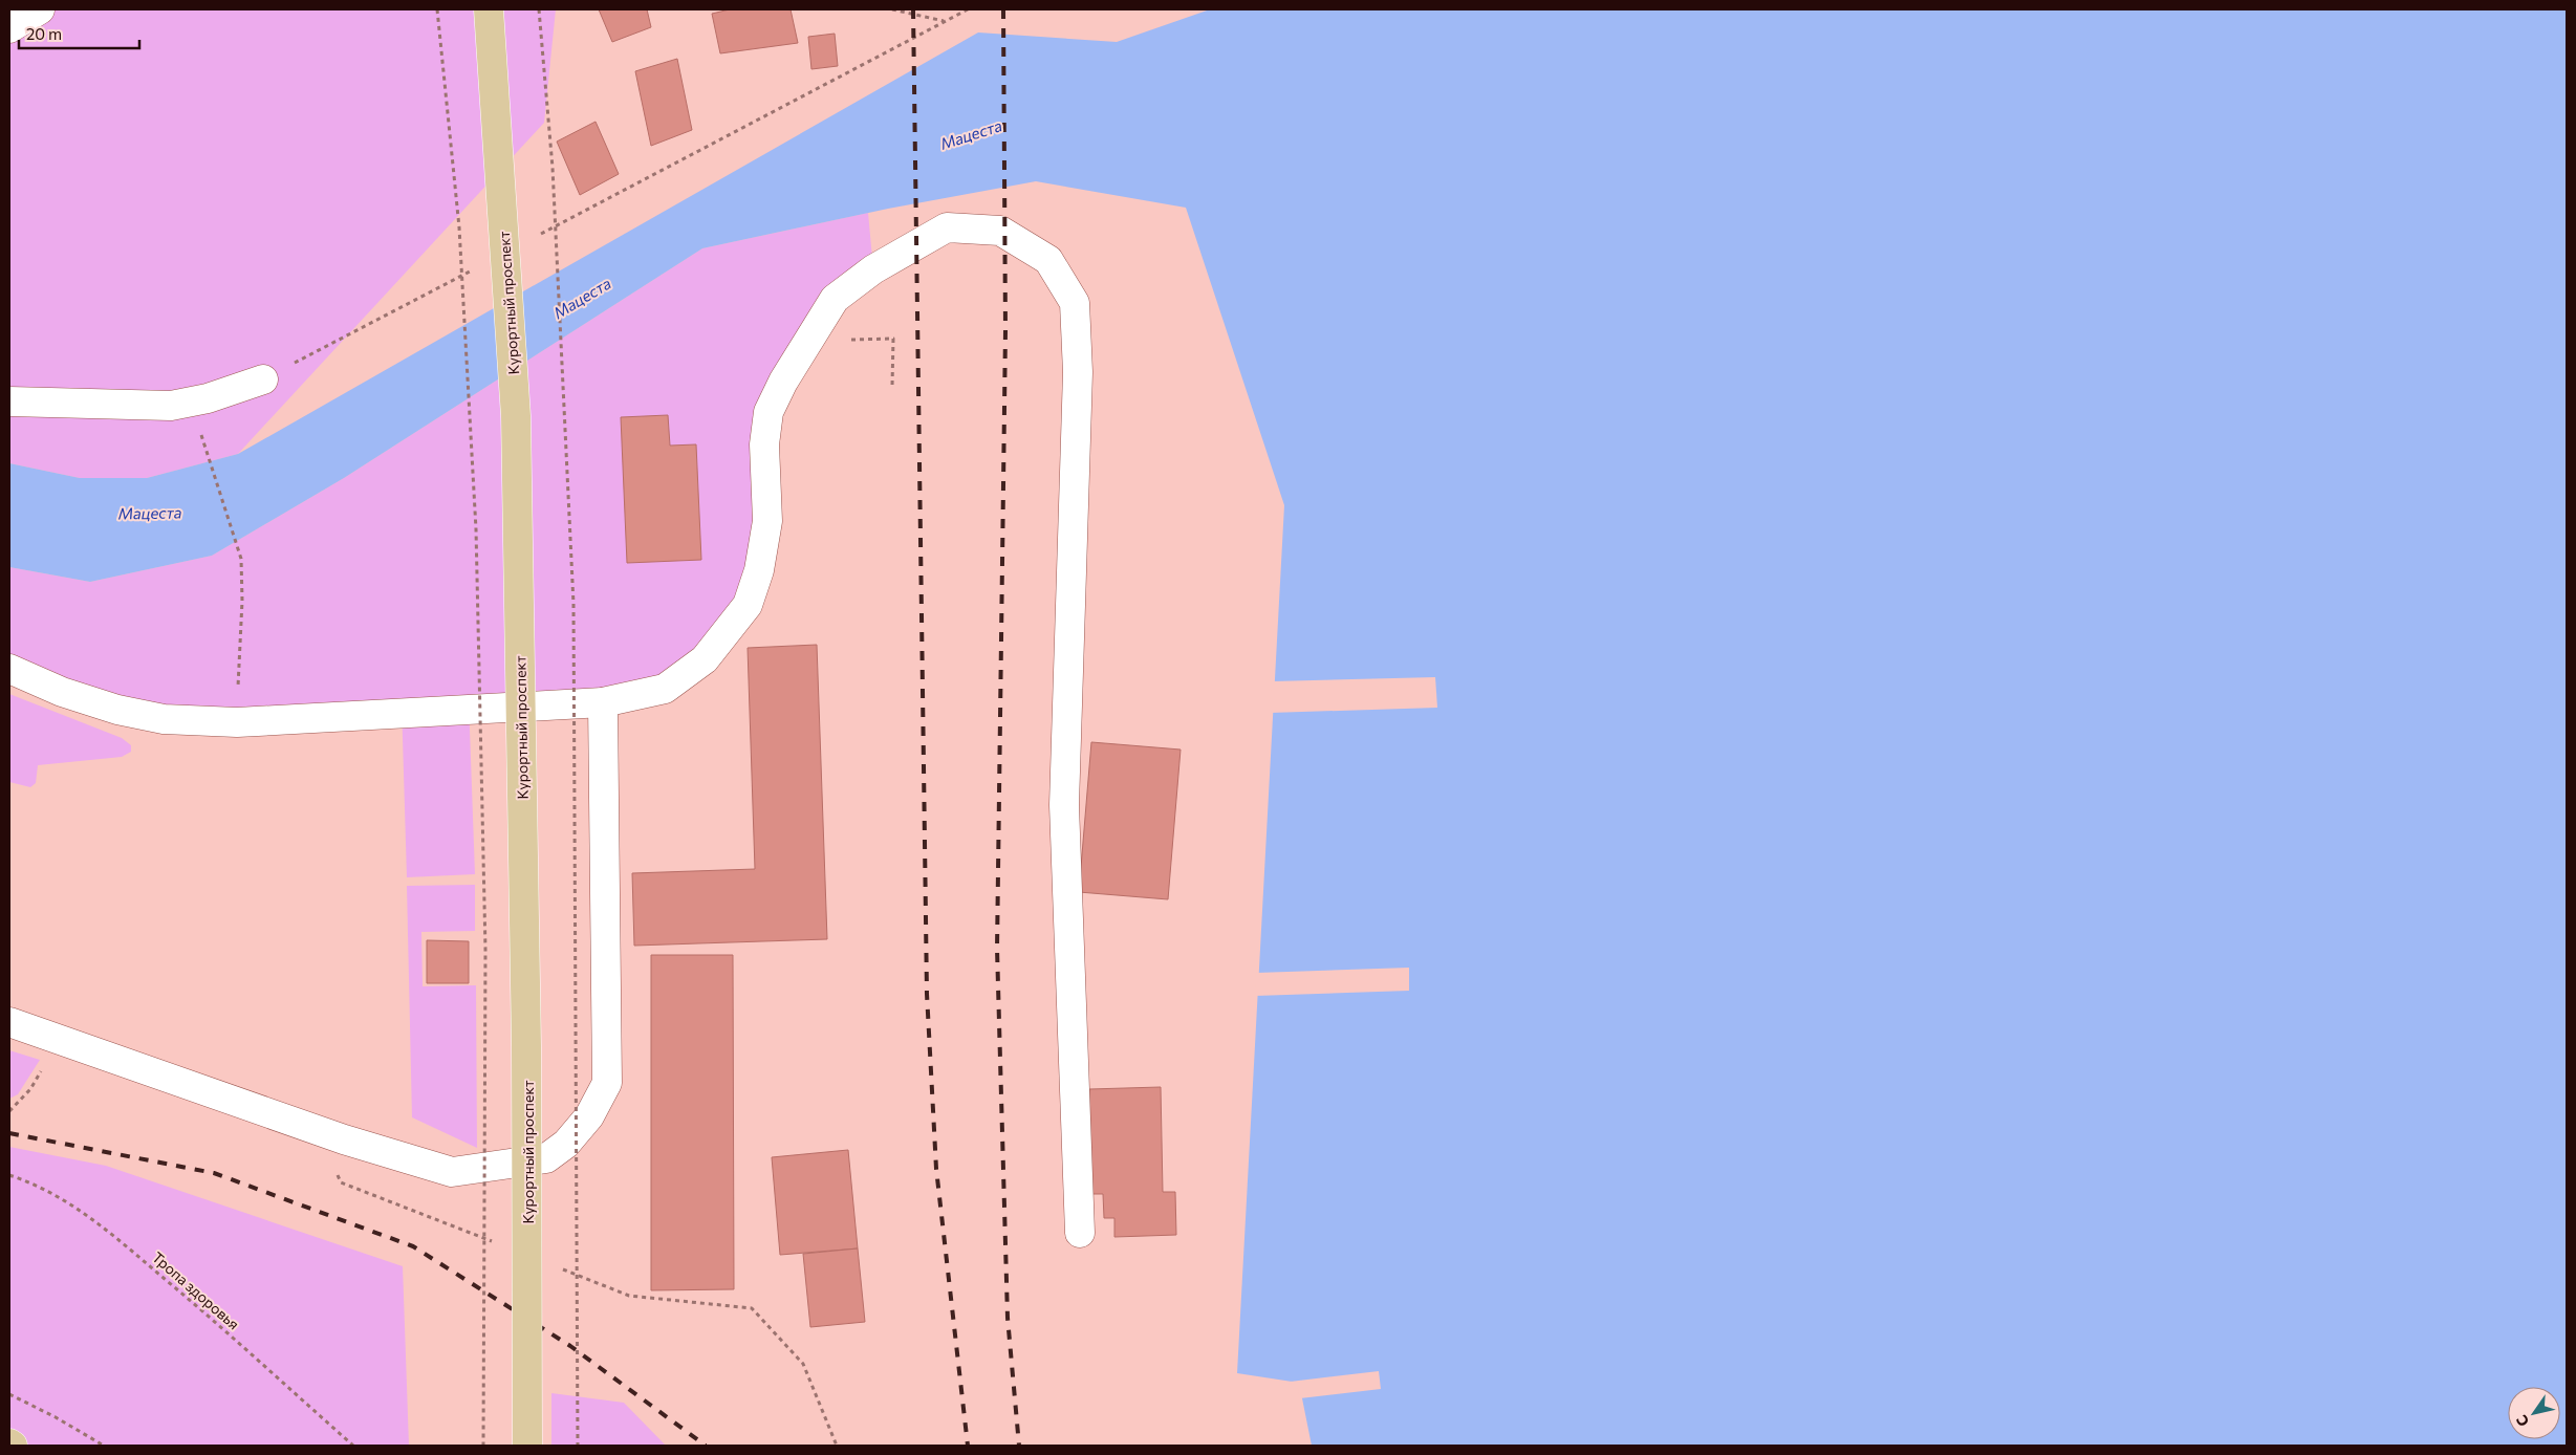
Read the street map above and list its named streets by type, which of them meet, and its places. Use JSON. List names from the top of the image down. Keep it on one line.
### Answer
{"streets":{"main road":["Курортный проспект"],"path":["Тропа здоровья"]},"water":["Мацеста"],"scale_bar":"20 m","north":"bottom left"}
